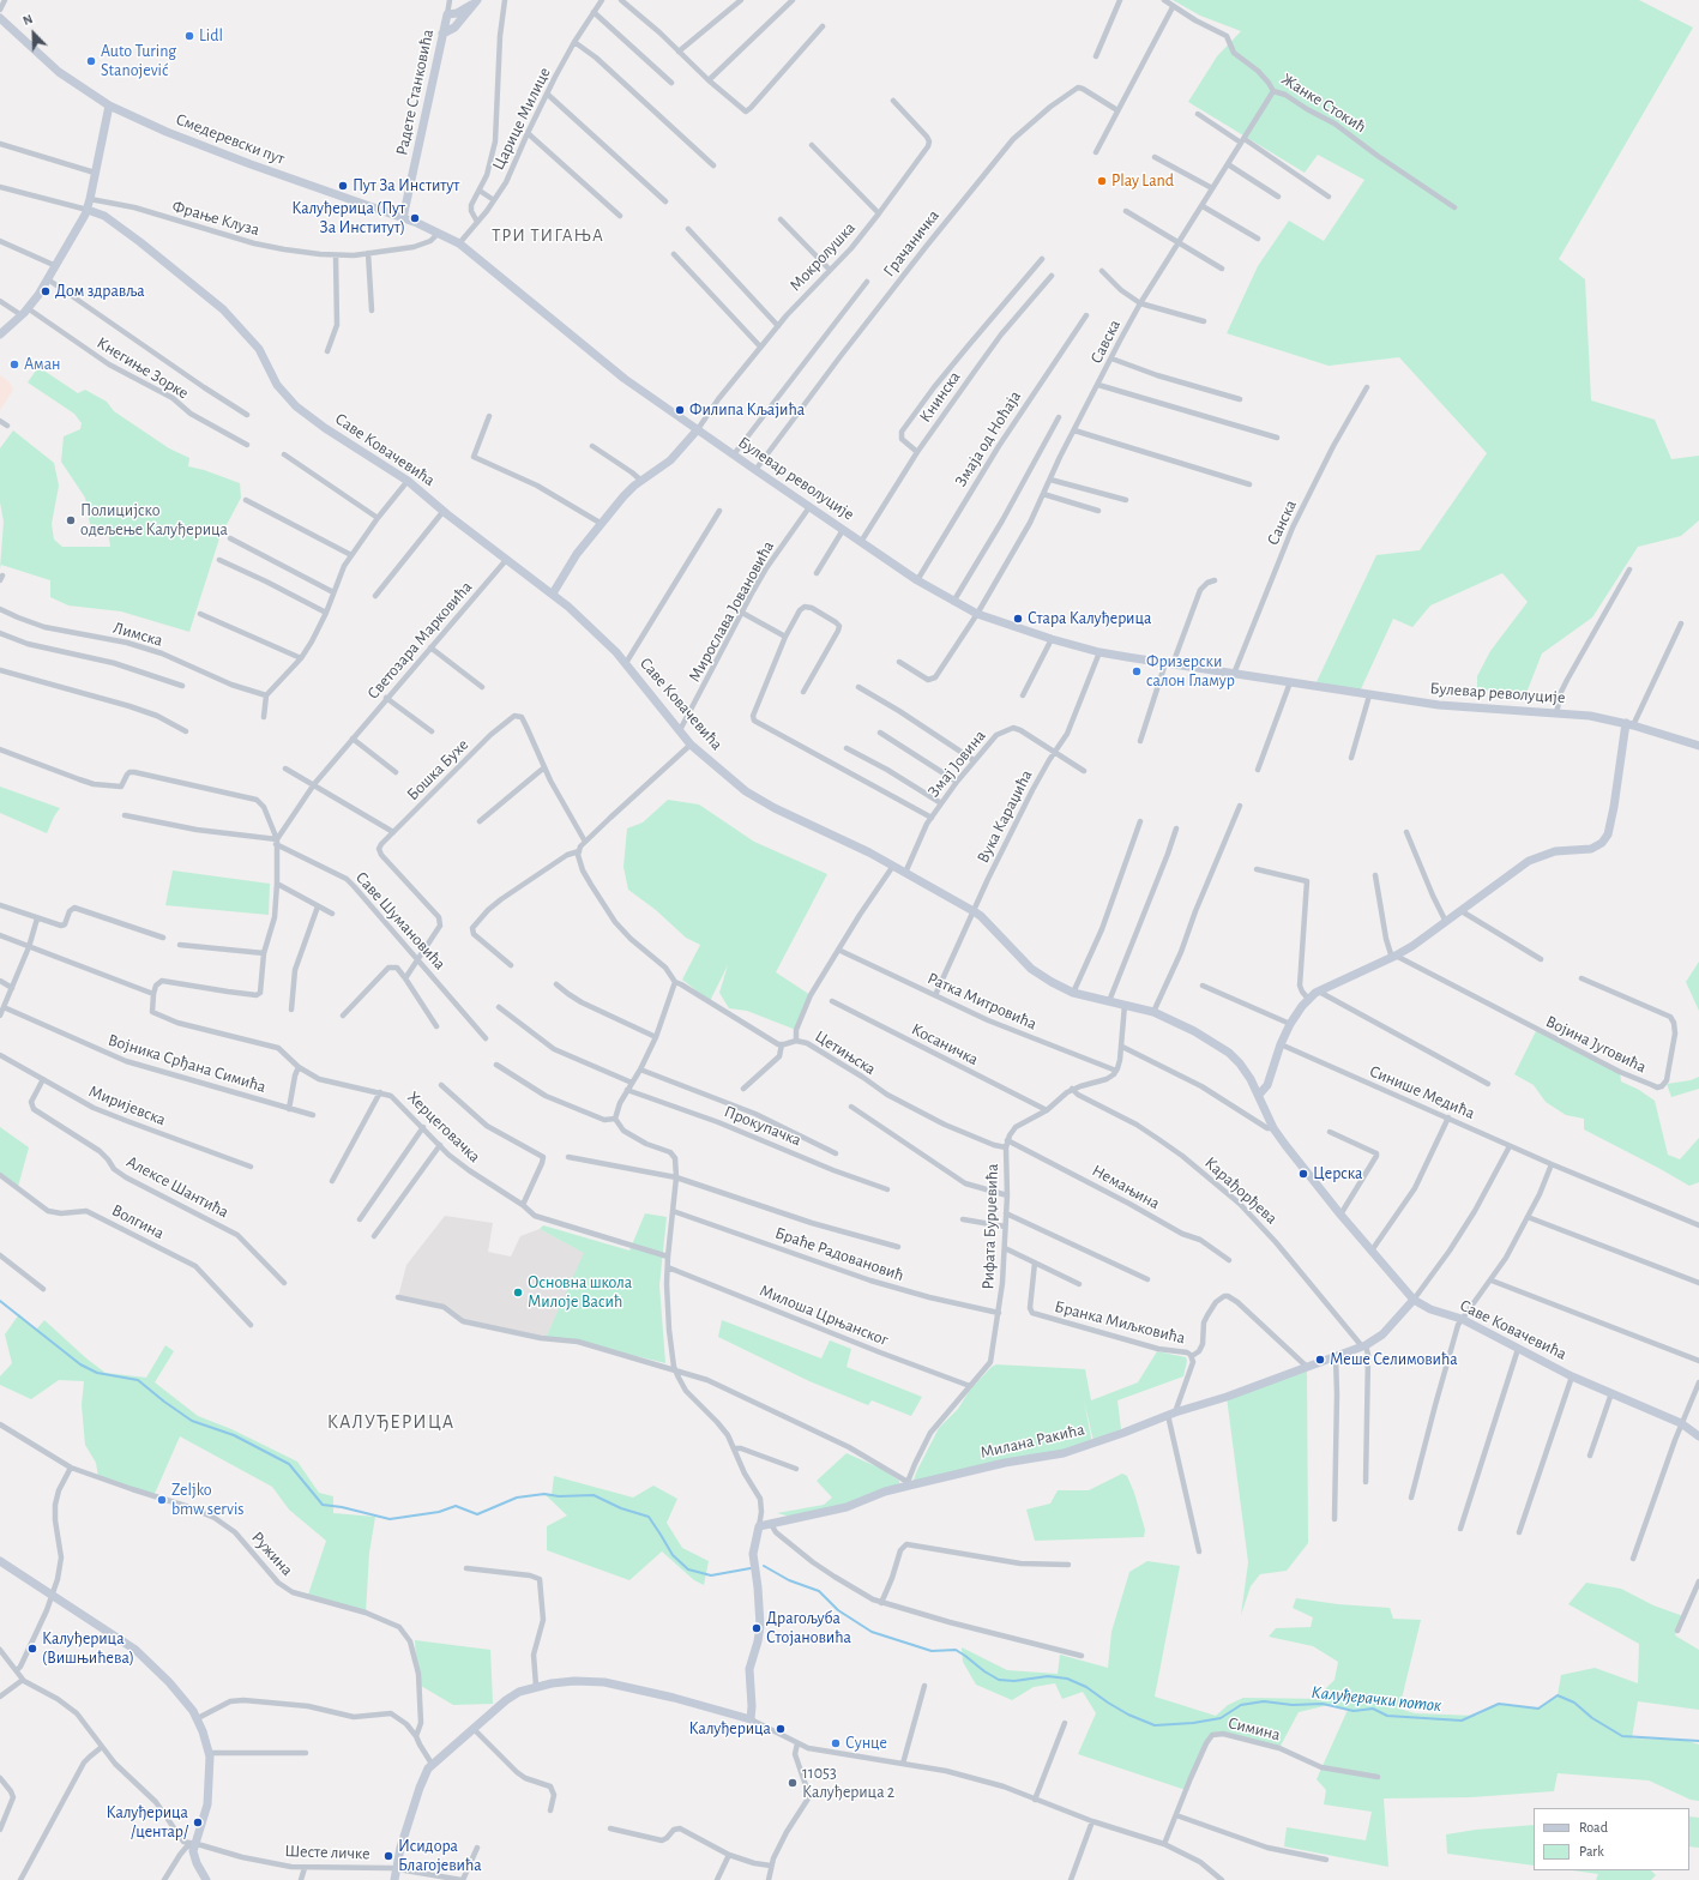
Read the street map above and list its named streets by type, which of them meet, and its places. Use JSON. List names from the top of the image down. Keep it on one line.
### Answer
{"streets":{"street":["Радете Станковића","Жанке Стокић","Царице Милице","Смедеревски пут","Фрање Клуза","Грачаничка","Мокролушка","Савска","Кнегиње Зорке","Книнска","Змаја од Ноћаја","Саве Ковачевића","Булевар револуције","Санска","Мирослава Јовановића","Лимска","Светозара Марковића","Змај Јовина","Бошка Бухе","Вука Караџића","Саве Шумановића","Ратка Митровића","Косаничка","Војина Југовића","Цетињска","Војника Срђана Симића","Синише Медића","Миријевска","Прокупачка","Херцеговачка","Алексе Шантића","Немањина","Карађорђева","Волгина","Рифата Бурџевића","Браће Радовановић","Милоша Црњанског","Бранка Миљковића","Милана Ракића","Ружина","Симина","Шесте личке"]},"crossings":[["Радете Станковића","Смедеревски пут"],["Жанке Стокић","Савска"],["Царице Милице","Смедеревски пут"],["Смедеревски пут","Фрање Клуза"],["Смедеревски пут","Булевар револуције"],["Грачаничка","Булевар револуције"],["Мокролушка","Булевар револуције"],["Савска","Булевар револуције"],["Книнска","Булевар револуције"],["Змаја од Ноћаја","Булевар револуције"],["Саве Ковачевића","Мирослава Јовановића"],["Саве Ковачевића","Светозара Марковића"],["Саве Ковачевића","Змај Јовина"],["Саве Ковачевића","Вука Караџића"],["Саве Ковачевића","Милана Ракића"],["Булевар револуције","Санска"],["Булевар револуције","Мирослава Јовановића"],["Булевар револуције","Вука Караџића"],["Светозара Марковића","Саве Шумановића"],["Змај Јовина","Вука Караџића"],["Бошка Бухе","Саве Шумановића"],["Вука Караџића","Ратка Митровића"],["Ратка Митровића","Рифата Бурџевића"],["Косаничка","Рифата Бурџевића"],["Цетињска","Рифата Бурџевића"],["Миријевска","Алексе Шантића"],["Немањина","Рифата Бурџевића"],["Карађорђева","Рифата Бурџевића"],["Карађорђева","Милана Ракића"],["Рифата Бурџевића","Браће Радовановић"],["Рифата Бурџевића","Милоша Црњанског"],["Рифата Бурџевића","Милана Ракића"],["Бранка Миљковића","Милана Ракића"]],"districts":["ТРИ ТИГАЊА","КАЛУЂЕРИЦА"],"water":["Калуђерачки поток"],"places":["Lidl","Auto Turing Stanojević","Play Land","Пут За Институт","Калуђерица (Пут За Институт)","Дом здравља","Аман","Филипа Кљајића","Полицијско одељење Калуђерица","Стара Калуђерица","Фризерски салон Гламур","Церска","Основна школа Милоје Васић","Меше Селимовића","Zeljko bmw servis","Драгољуба Стојановића","Калуђерица (Вишњићева)","Калуђерица","Сунце","11053 Калуђерица 2","Калуђерица /центар/","Исидора Благојевића"],"legend":["Road","Park"],"north":"top left"}
